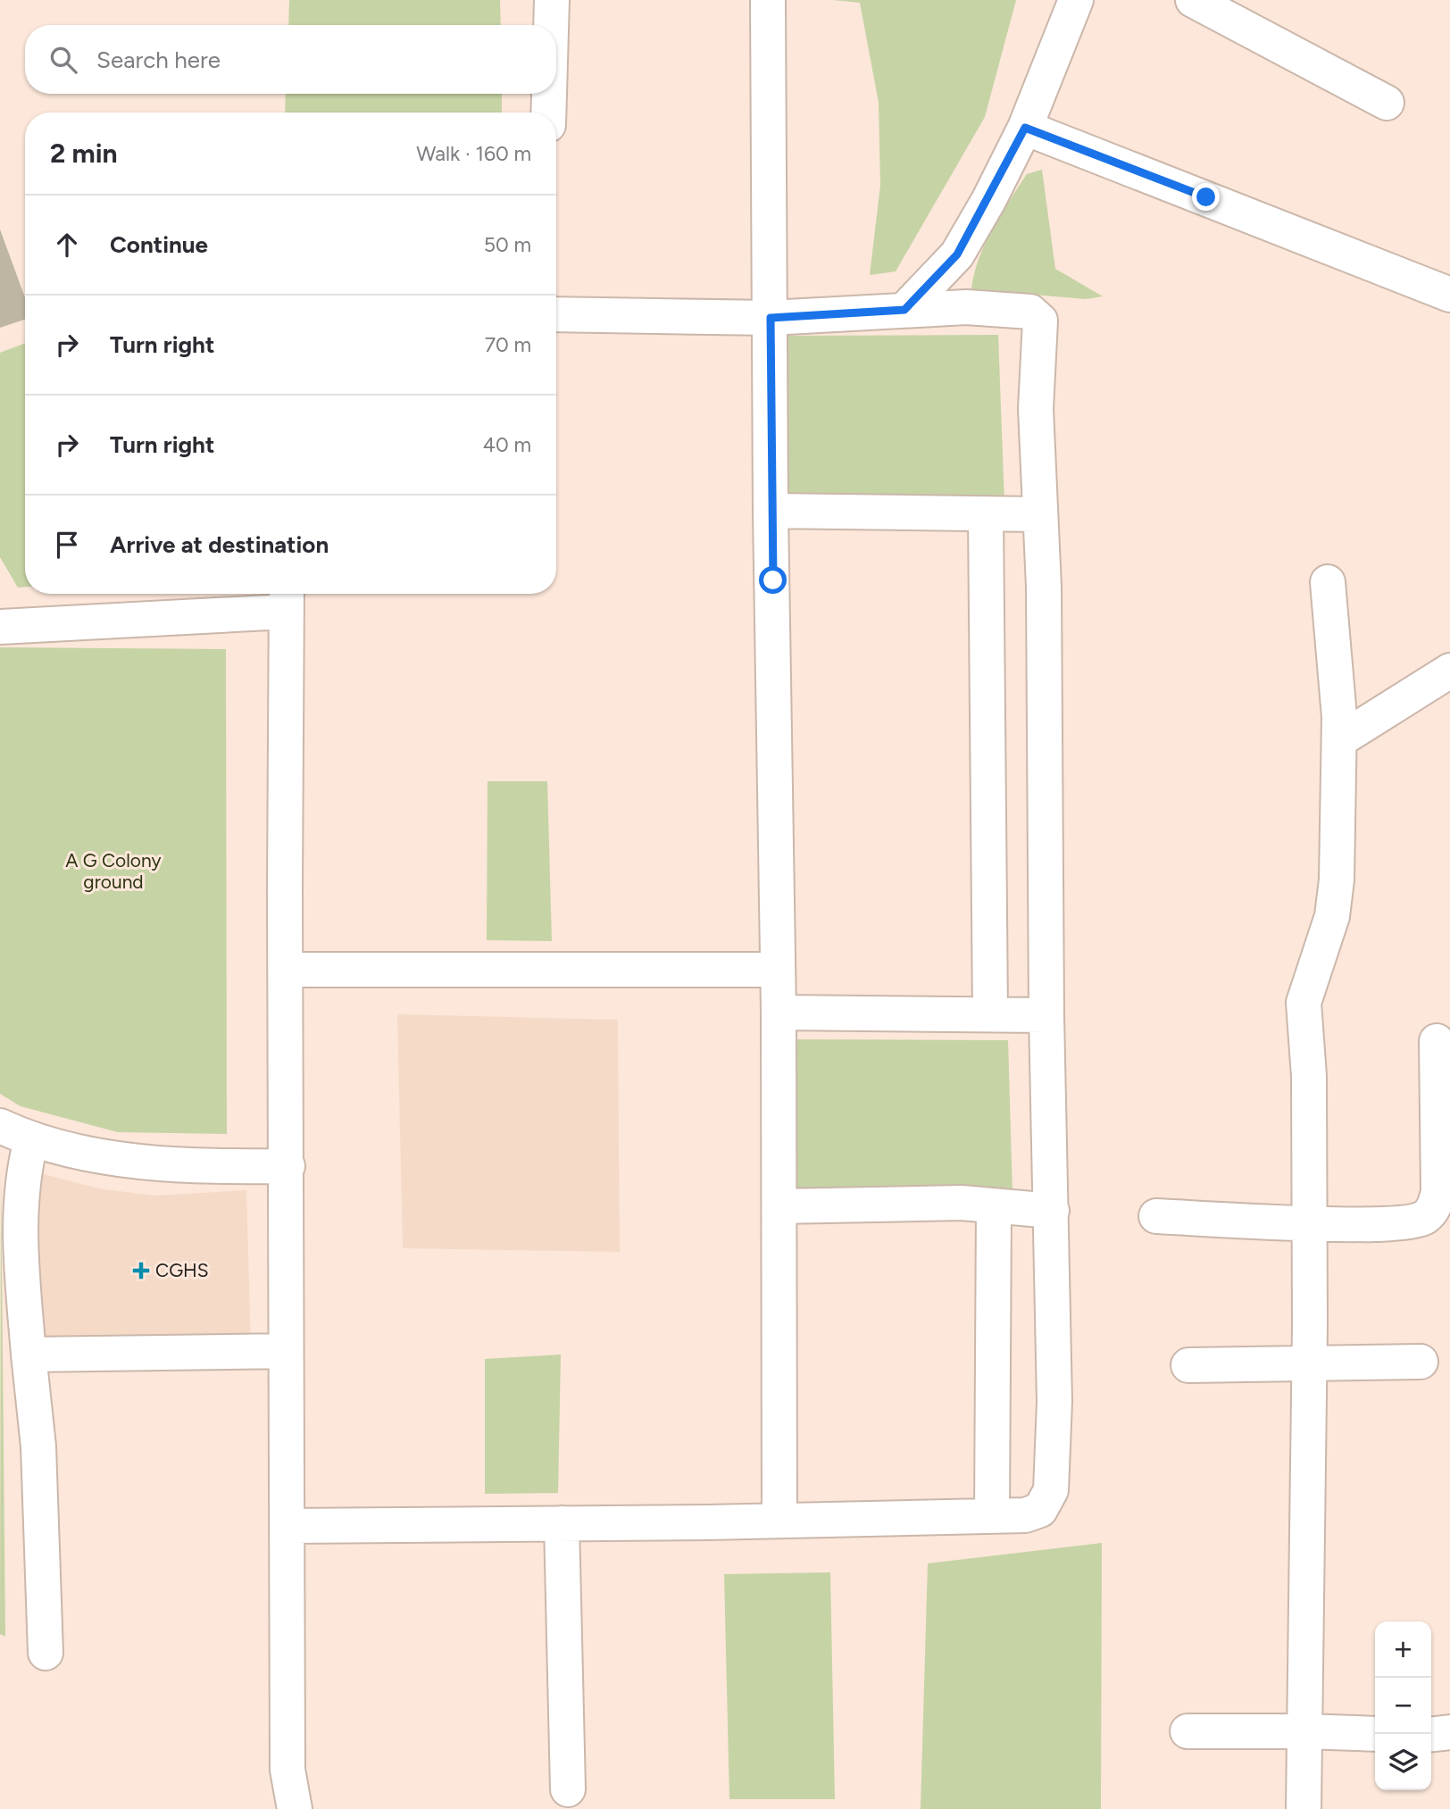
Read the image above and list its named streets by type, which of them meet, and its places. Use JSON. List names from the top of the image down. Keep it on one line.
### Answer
{"parks":["A G Colony ground"],"places":{"health":["CGHS"]},"page":{"search":"Search here","heading":["2 min","Walk · 160 m"],"list":[["Continue","50 m"],["Turn right","70 m"],["Turn right","40 m"],"Arrive at destination"],"map_buttons":["+","−"]}}
